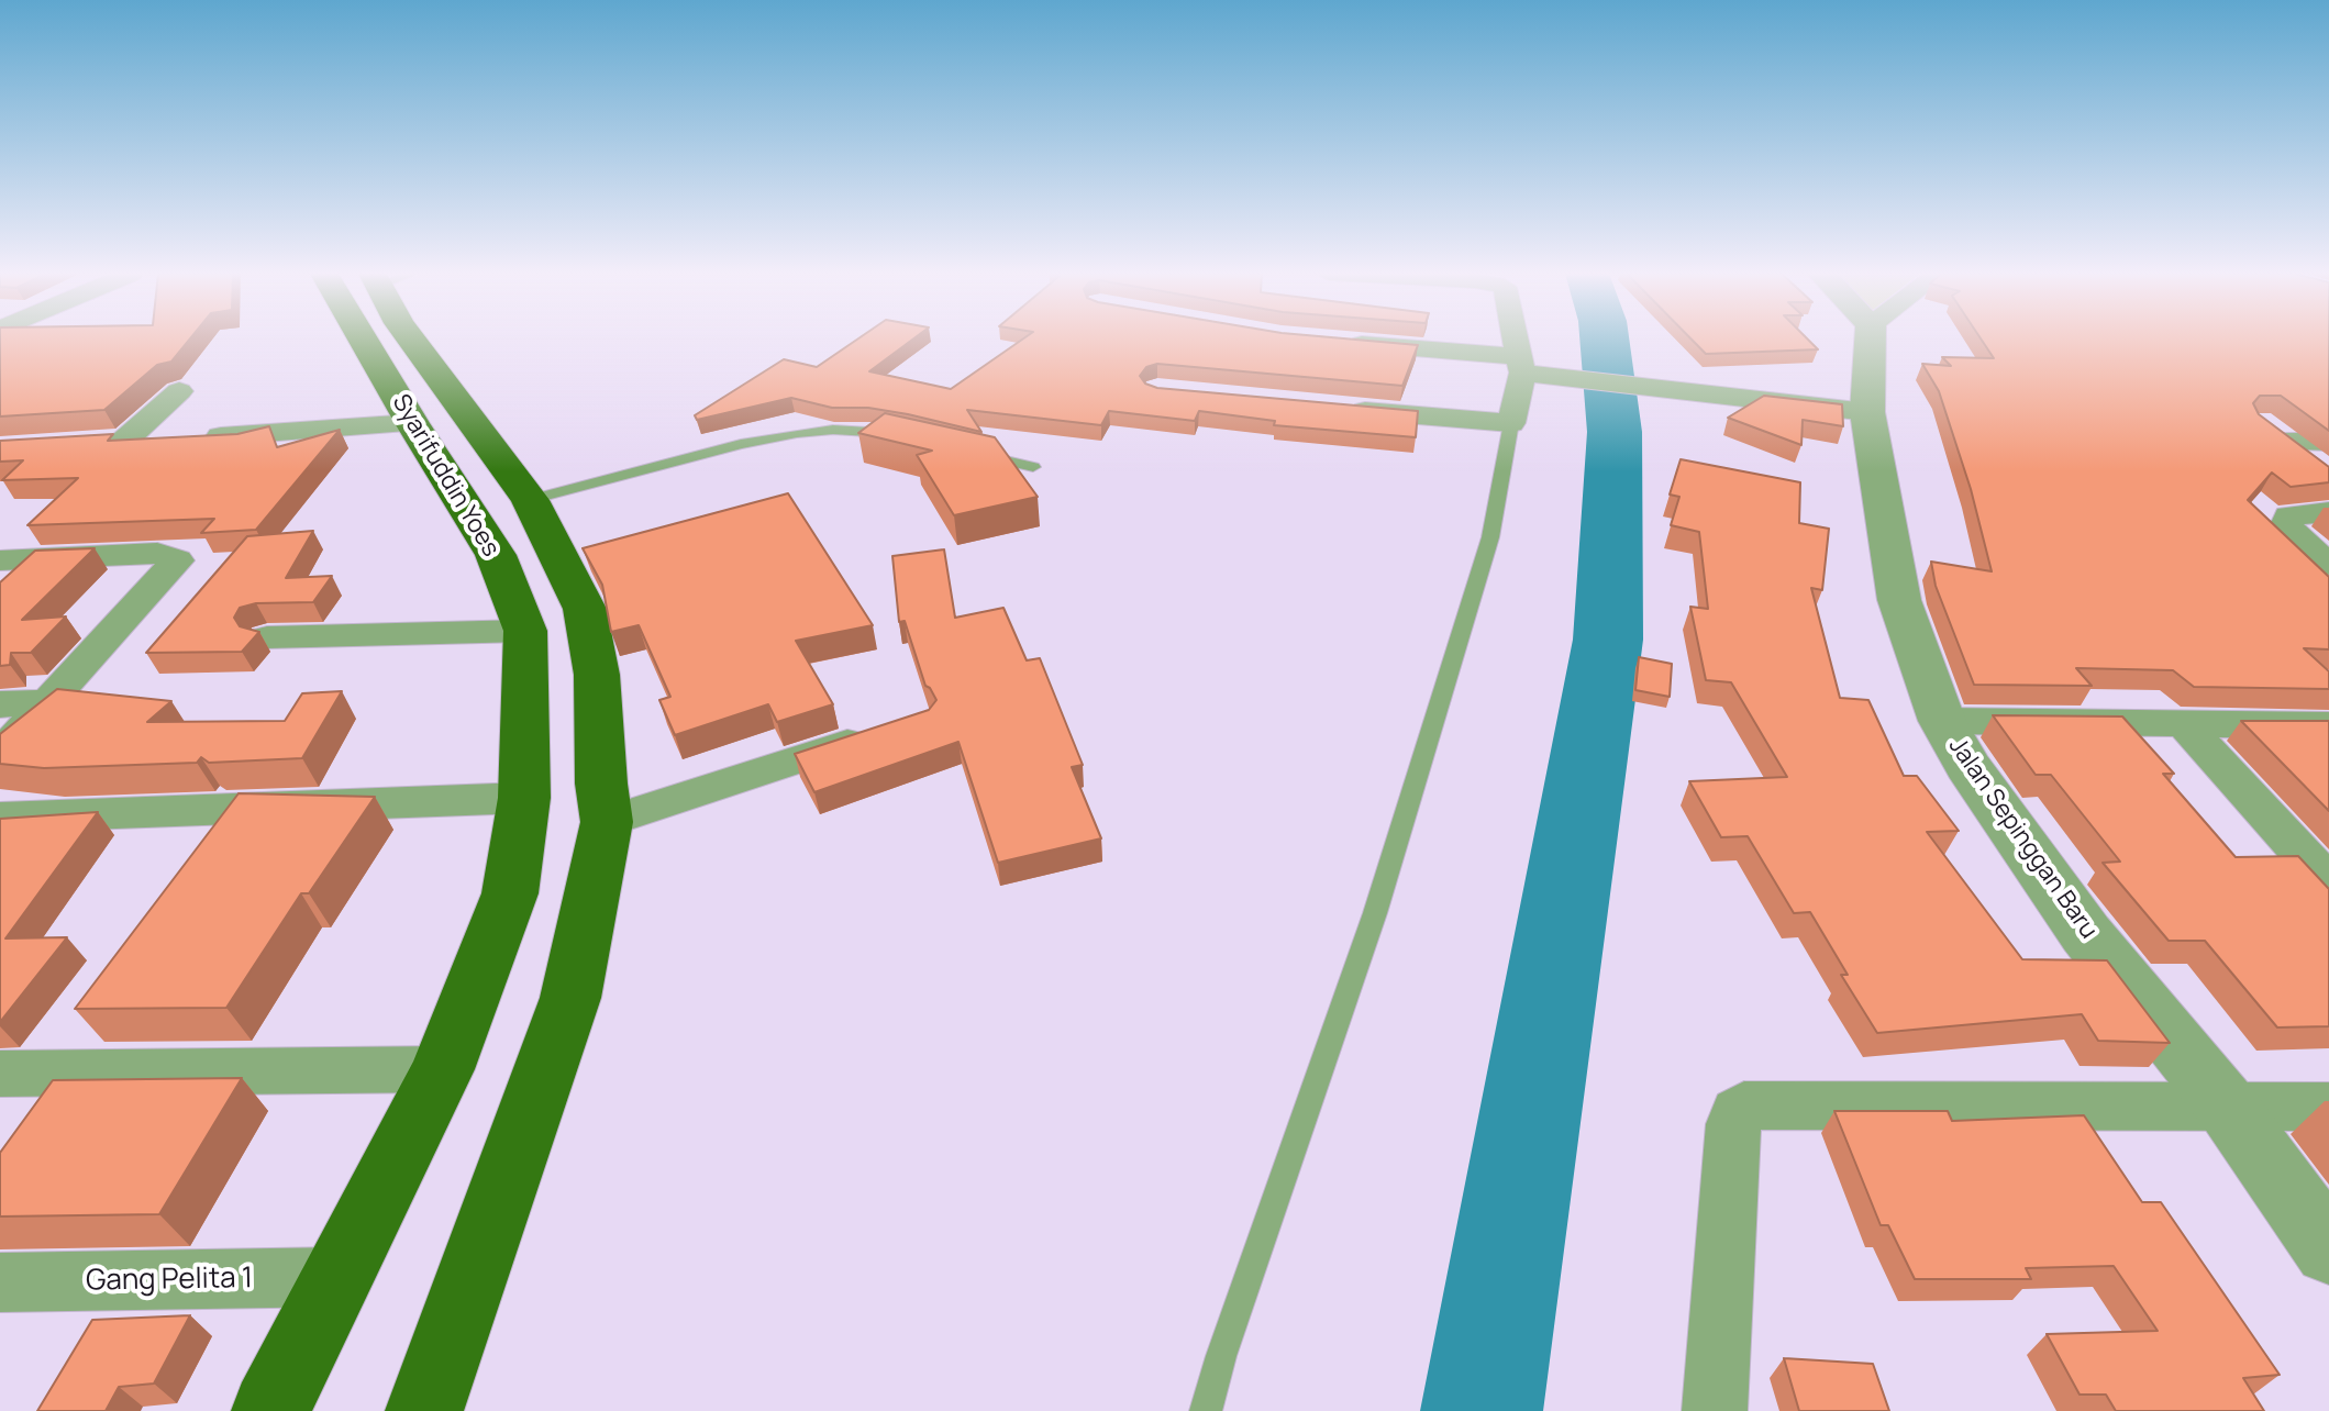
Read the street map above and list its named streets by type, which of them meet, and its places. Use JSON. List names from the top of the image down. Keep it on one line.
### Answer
{"streets":{"highway":["Syarifuddin Yoes"],"street":["Jalan Sepinggan Baru","Gang Pelita 1"]},"crossings":[["Syarifuddin Yoes","Gang Pelita 1"]]}
